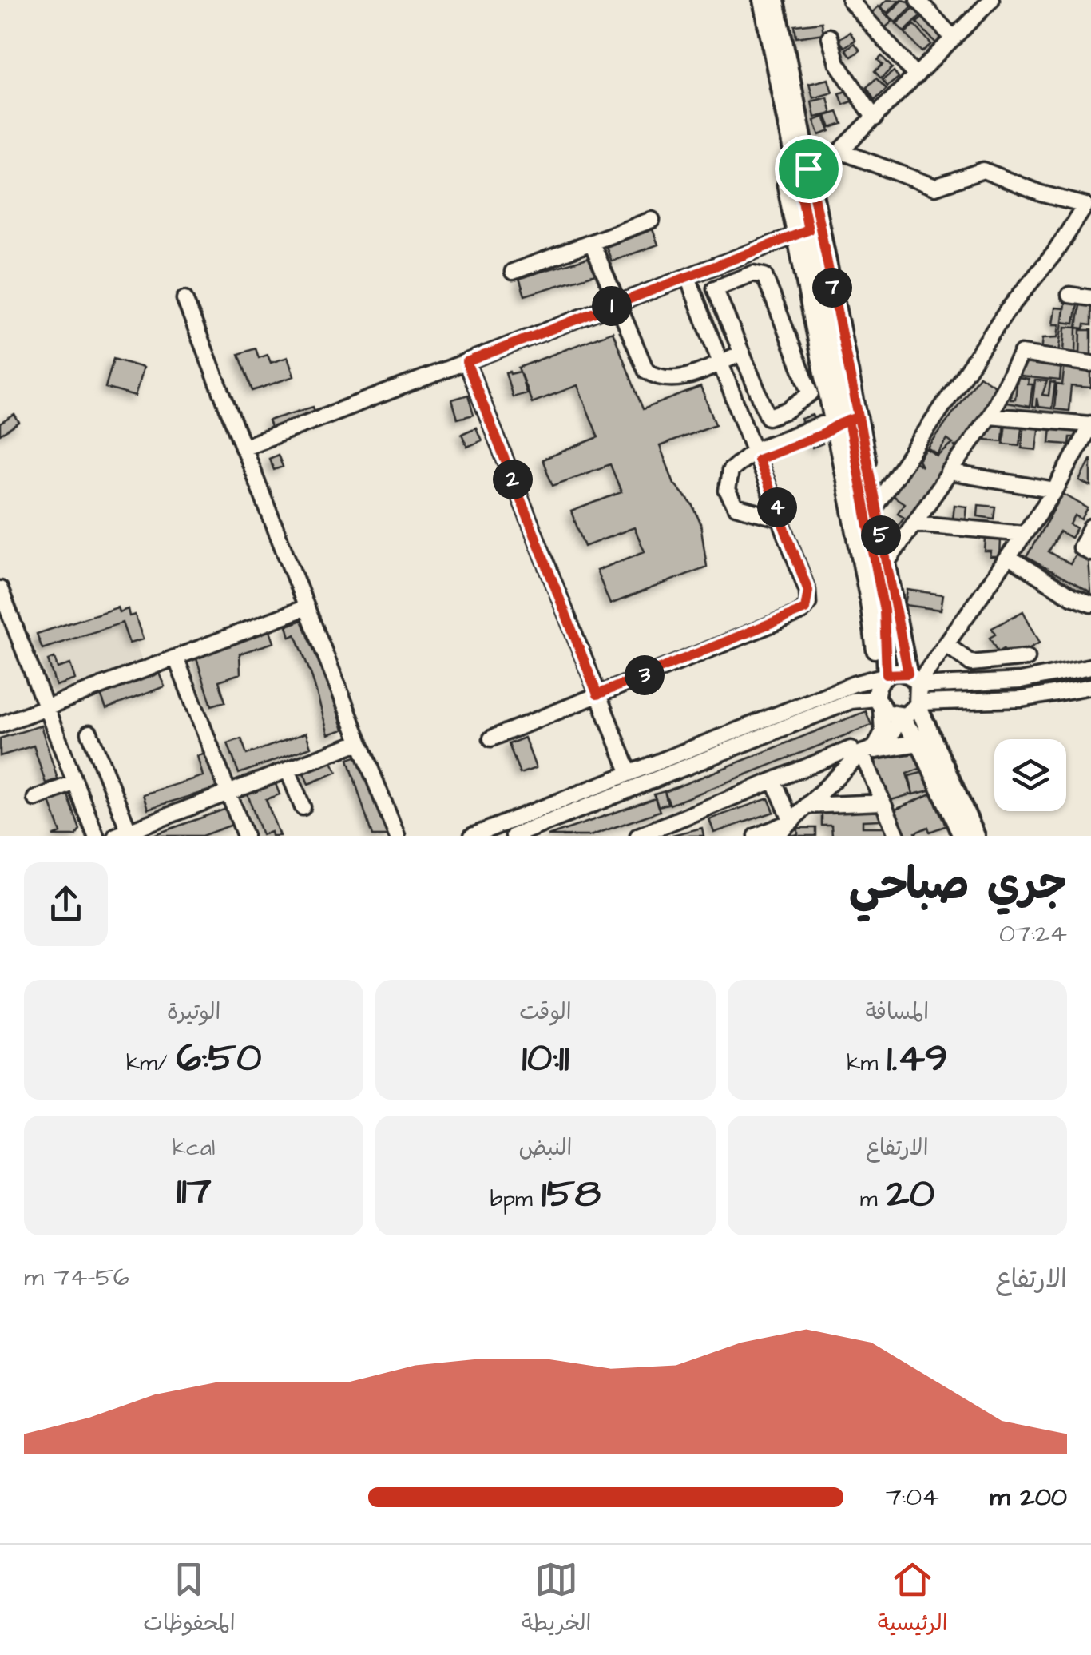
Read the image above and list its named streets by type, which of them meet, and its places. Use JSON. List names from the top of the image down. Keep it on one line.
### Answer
{"page":{"pins":["7","1","2","4","5","3"],"heading":["جري صباحي","07:24"],"stats":[["المسافة","1.49 km"],["الوقت","10:11"],["الوتيرة","6:50 /km"],["الارتفاع","20 m"],["النبض","158 bpm"],["kcal","117"]],"chart":["الارتفاع","56–74 m"],"list":[{"name":"200 m","note":"7:04"}],"tabs":["الرئيسية","الخريطة","المحفوظات"]}}
